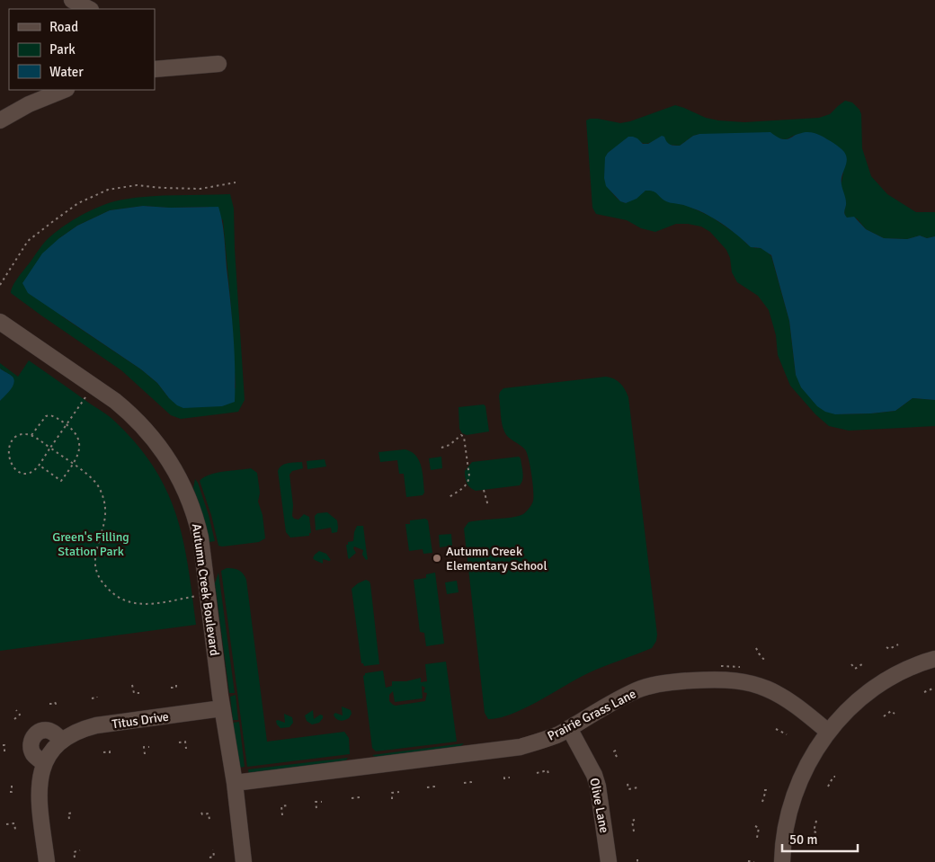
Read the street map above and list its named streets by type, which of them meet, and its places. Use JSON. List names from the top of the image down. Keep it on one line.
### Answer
{"streets":{"street":["Autumn Creek Boulevard","Prairie Grass Lane","Titus Drive","Olive Lane"]},"crossings":[["Autumn Creek Boulevard","Prairie Grass Lane"],["Autumn Creek Boulevard","Titus Drive"],["Prairie Grass Lane","Olive Lane"]],"parks":["Green's Filling Station Park"],"places":["Autumn Creek Elementary School"],"legend":["Road","Park","Water"],"scale_bar":"50 m"}
